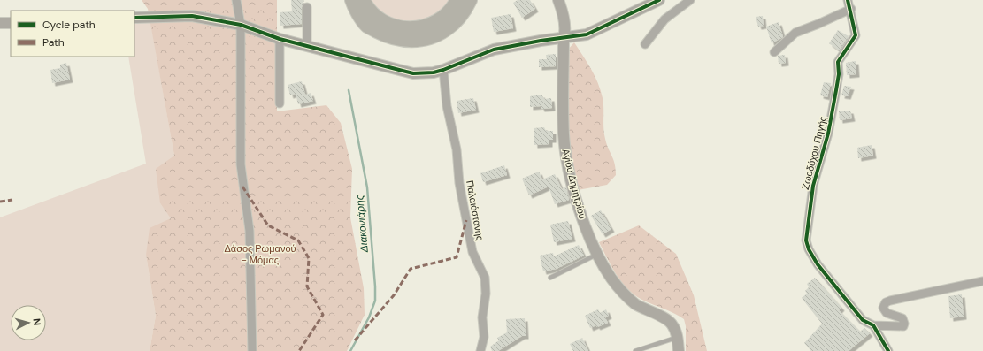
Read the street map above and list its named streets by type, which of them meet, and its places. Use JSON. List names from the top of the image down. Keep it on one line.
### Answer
{"streets":{"street":["Ζωοδόχου Πηγής","Αγίου Δημητρίου","Παλαιόστανης"]},"water":["Διακονιάρης"],"parks":["Δάσος Ρωμανού - Μόμας"],"legend":["Cycle path","Path"],"north":"right"}
